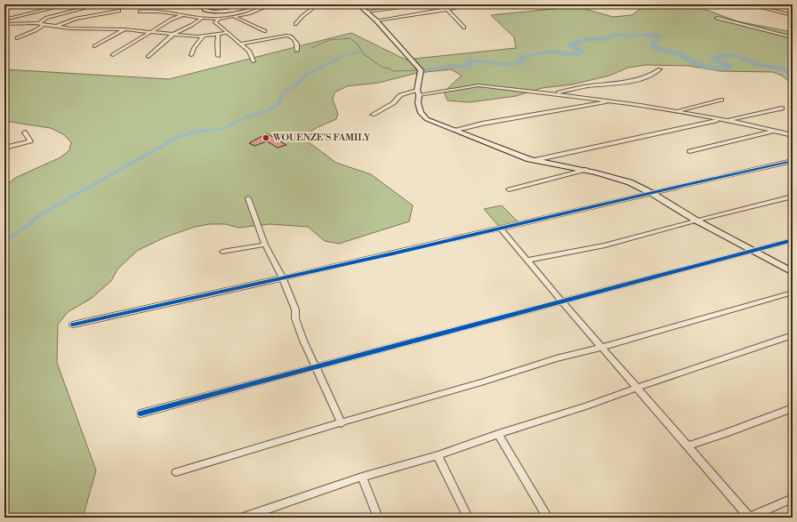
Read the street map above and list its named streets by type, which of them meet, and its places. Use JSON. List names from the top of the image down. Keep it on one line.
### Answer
{"places":["WOUENZE'S FAMILY"]}
